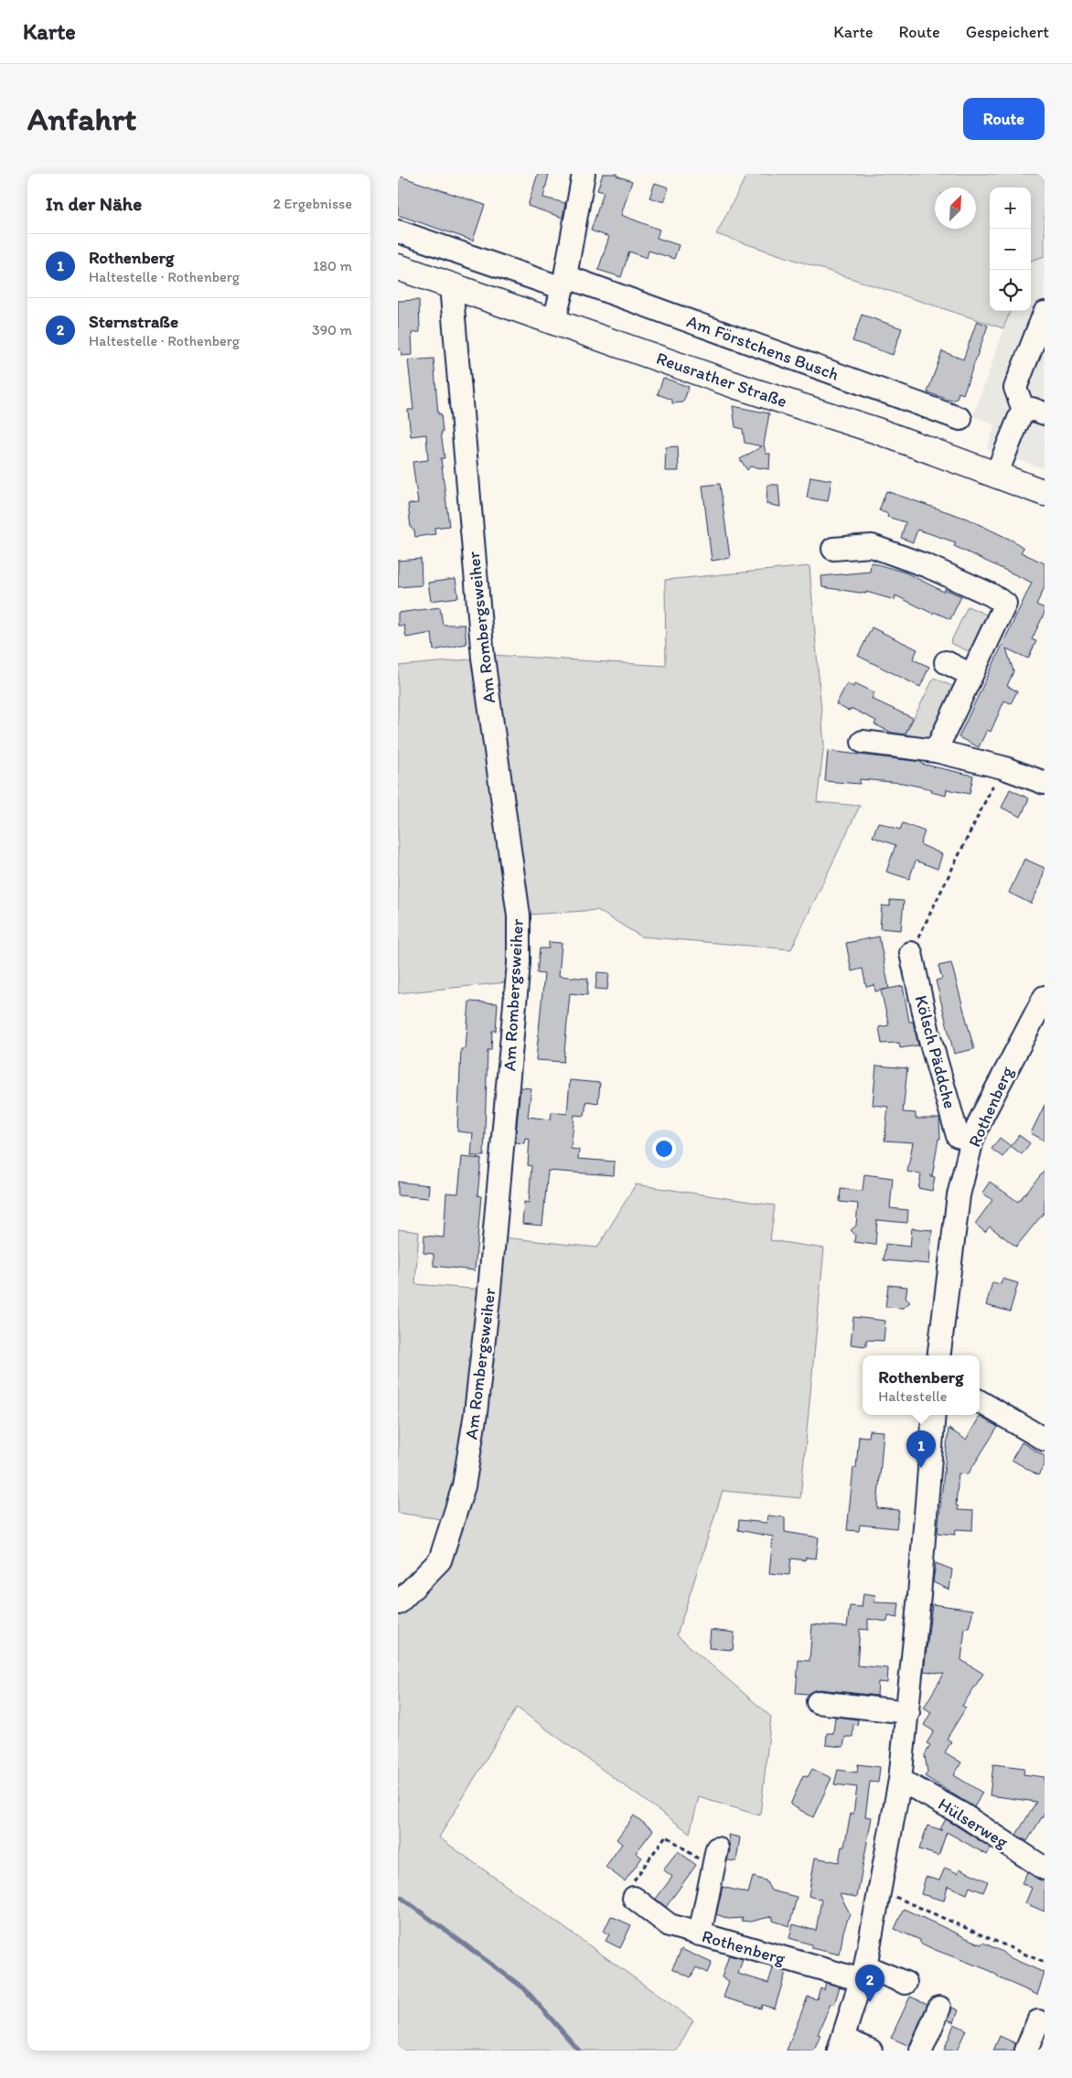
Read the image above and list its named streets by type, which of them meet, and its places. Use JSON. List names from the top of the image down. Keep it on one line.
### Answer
{"streets":{"main road":["Reusrather Straße"],"street":["Am Förstchens Busch","Am Rombergsweiher","Kölsch Päddche","Rothenberg","Hülserweg"]},"crossings":[["Reusrather Straße","Am Rombergsweiher"],["Kölsch Päddche","Rothenberg"]],"north":"top right","page":{"header":"Karte","nav":["Karte","Route","Gespeichert"],"buttons":"Route","title":"Anfahrt","heading":["In der Nähe","2 Ergebnisse"],"map_buttons":["+","−"],"list":[{"mark":"1","name":"Rothenberg","note":"Haltestelle · Rothenberg","value":"180 m"},{"mark":"2","name":"Sternstraße","note":"Haltestelle · Rothenberg","value":"390 m"}],"popup":["Rothenberg","Haltestelle"],"pins":["1","2"]}}
